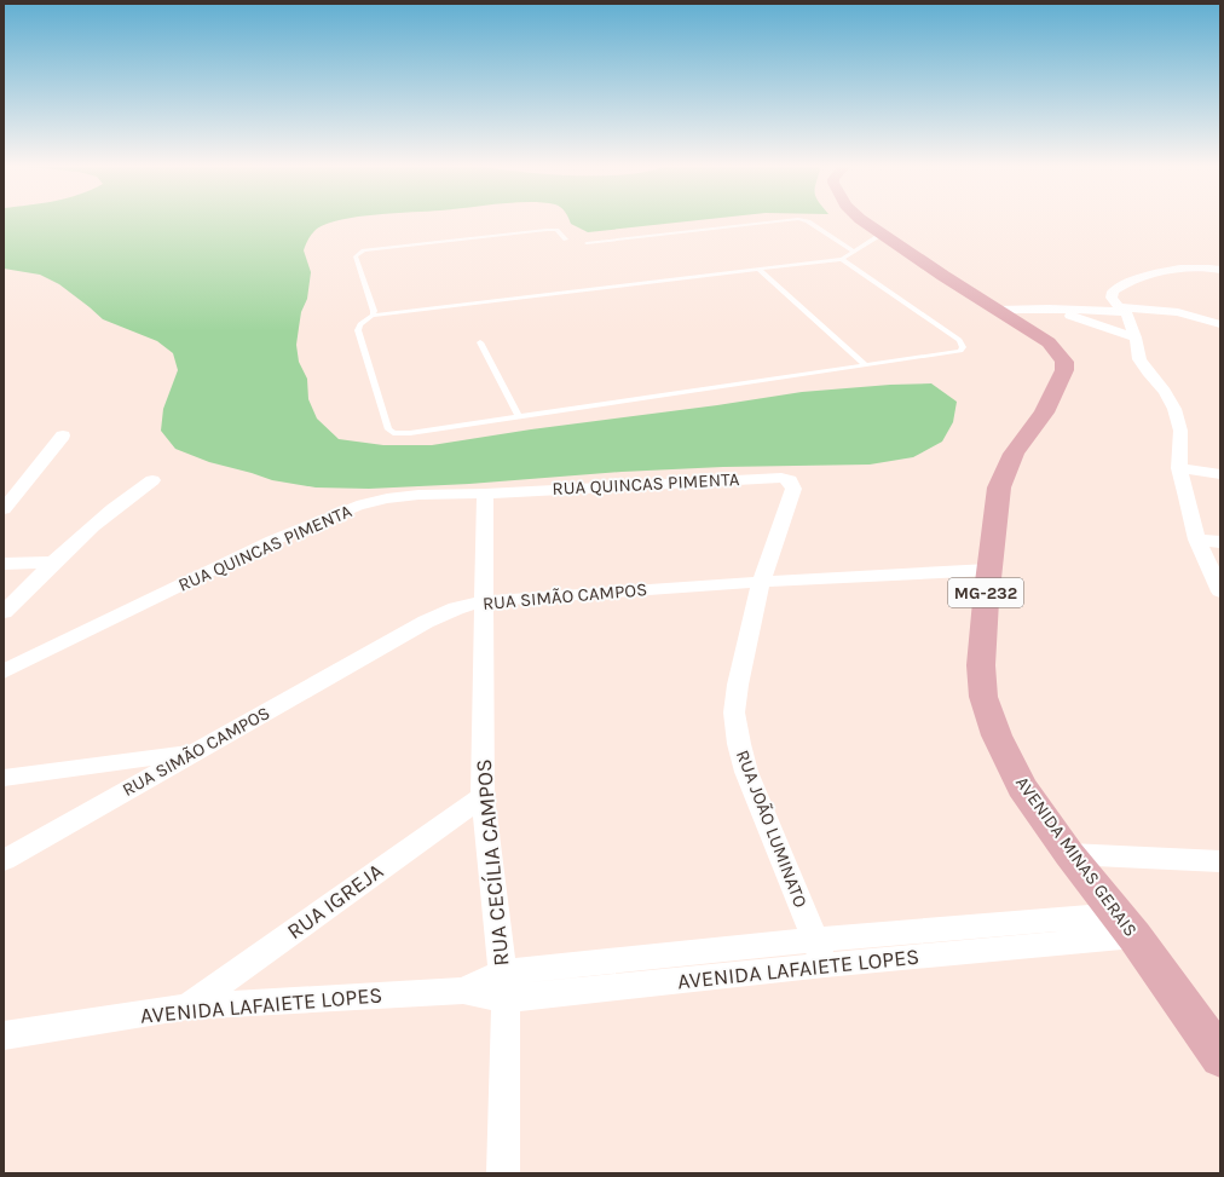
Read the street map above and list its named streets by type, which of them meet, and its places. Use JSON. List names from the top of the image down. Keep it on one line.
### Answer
{"streets":{"main road":["MG-232","AVENIDA MINAS GERAIS"],"street":["RUA QUINCAS PIMENTA","RUA SIMÃO CAMPOS","RUA JOÃO LUMINATO","RUA CECÍLIA CAMPOS","RUA IGREJA","AVENIDA LAFAIETE LOPES"]},"crossings":[["RUA QUINCAS PIMENTA","RUA JOÃO LUMINATO"],["RUA QUINCAS PIMENTA","RUA CECÍLIA CAMPOS"],["RUA SIMÃO CAMPOS","RUA JOÃO LUMINATO"],["RUA SIMÃO CAMPOS","AVENIDA MINAS GERAIS"],["RUA SIMÃO CAMPOS","RUA CECÍLIA CAMPOS"],["RUA JOÃO LUMINATO","AVENIDA LAFAIETE LOPES"],["AVENIDA MINAS GERAIS","AVENIDA LAFAIETE LOPES"],["RUA CECÍLIA CAMPOS","RUA IGREJA"],["RUA CECÍLIA CAMPOS","AVENIDA LAFAIETE LOPES"],["RUA IGREJA","AVENIDA LAFAIETE LOPES"]]}
